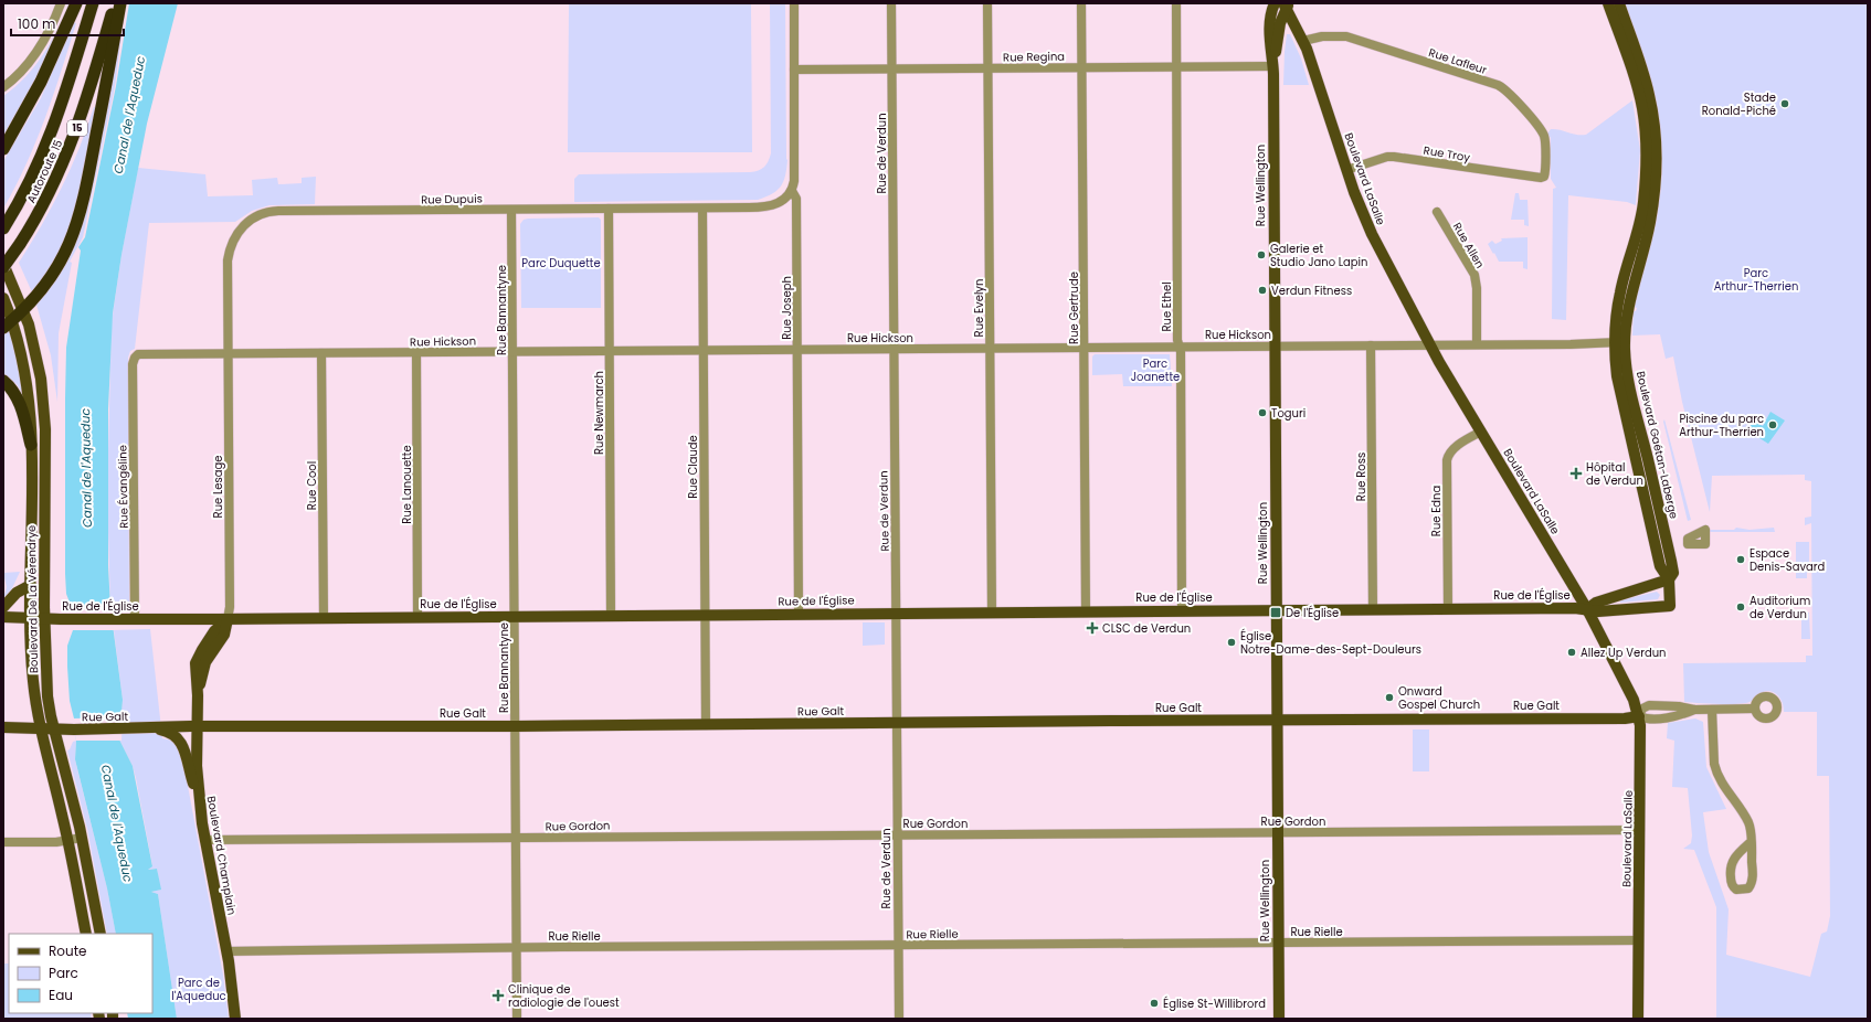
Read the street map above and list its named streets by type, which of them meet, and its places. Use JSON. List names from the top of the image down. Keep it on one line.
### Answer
{"streets":{"highway":["15","Autoroute 15"],"main road":["Boulevard LaSalle","Rue Wellington","Boulevard Gaétan-Laberge","Rue de l'Église","Boulevard De La Vérendrye","Rue Galt","Boulevard Champlain"],"street":["Rue Regina","Rue Lafleur","Rue de Verdun","Rue Troy","Rue Dupuis","Rue Allen","Rue Ethel","Rue Joseph","Rue Evelyn","Rue Gertrude","Rue Bannantyne","Rue Hickson","Rue Newmarch","Rue Claude","Rue Ross","Rue Lanouette","Rue Cool","Rue Évangéline","Rue Lesage","Rue Edna","Rue Gordon","Rue Rielle"]},"crossings":[["Rue Regina","Rue de Verdun"],["Rue Regina","Rue Wellington"],["Rue Regina","Rue Ethel"],["Rue Regina","Rue Joseph"],["Rue Regina","Rue Evelyn"],["Rue Regina","Rue Gertrude"],["Rue Lafleur","Rue Troy"],["Rue Lafleur","Boulevard LaSalle"],["Rue de Verdun","Rue Hickson"],["Rue de Verdun","Rue de l'Église"],["Rue de Verdun","Rue Galt"],["Rue de Verdun","Rue Gordon"],["Rue de Verdun","Rue Rielle"],["Rue Troy","Boulevard LaSalle"],["Autoroute 15","Boulevard De La Vérendrye"],["Boulevard LaSalle","Rue Wellington"],["Boulevard LaSalle","Rue Hickson"],["Boulevard LaSalle","Rue Edna"],["Boulevard LaSalle","Rue de l'Église"],["Boulevard LaSalle","Rue Galt"],["Boulevard LaSalle","Rue Gordon"],["Boulevard LaSalle","Rue Rielle"],["Rue Wellington","Rue Hickson"],["Rue Wellington","Rue de l'Église"],["Rue Wellington","Rue Galt"],["Rue Wellington","Rue Gordon"],["Rue Wellington","Rue Rielle"],["Rue Dupuis","Rue Joseph"],["Rue Dupuis","Rue Bannantyne"],["Rue Dupuis","Rue Hickson"],["Rue Dupuis","Rue Newmarch"],["Rue Dupuis","Rue Claude"],["Rue Dupuis","Rue Lesage"],["Rue Allen","Rue Hickson"],["Rue Ethel","Rue Hickson"],["Rue Ethel","Rue de l'Église"],["Rue Joseph","Rue Hickson"],["Rue Joseph","Rue de l'Église"],["Rue Evelyn","Rue Hickson"],["Rue Evelyn","Rue de l'Église"],["Rue Gertrude","Rue Hickson"],["Rue Gertrude","Rue de l'Église"],["Rue Bannantyne","Rue Hickson"],["Rue Bannantyne","Rue de l'Église"],["Rue Bannantyne","Rue Galt"],["Rue Bannantyne","Rue Gordon"],["Rue Bannantyne","Rue Rielle"],["Rue Hickson","Rue Newmarch"],["Rue Hickson","Boulevard Gaétan-Laberge"],["Rue Hickson","Rue Claude"],["Rue Hickson","Rue Ross"],["Rue Hickson","Rue Lanouette"],["Rue Hickson","Rue Cool"],["Rue Hickson","Rue Évangéline"],["Rue Hickson","Rue Lesage"],["Rue Newmarch","Rue de l'Église"],["Boulevard Gaétan-Laberge","Rue de l'Église"],["Rue Claude","Rue de l'Église"],["Rue Claude","Rue Galt"],["Rue Ross","Rue de l'Église"],["Rue Lanouette","Rue de l'Église"],["Rue Cool","Rue de l'Église"],["Rue Évangéline","Rue de l'Église"],["Rue Lesage","Rue de l'Église"],["Rue Lesage","Boulevard Champlain"],["Rue Edna","Rue de l'Église"],["Rue de l'Église","Boulevard De La Vérendrye"],["Rue de l'Église","Boulevard Champlain"],["Boulevard De La Vérendrye","Rue Galt"],["Rue Galt","Boulevard Champlain"],["Rue Gordon","Boulevard Champlain"],["Boulevard Champlain","Rue Rielle"]],"water":["Canal de l'Aqueduc"],"parks":["Parc Duquette","Parc Arthur-Therrien","Parc Joanette","Parc de l'Aqueduc"],"places":{"other":["Stade Ronald-Piché","Galerie et Studio Jano Lapin","Verdun Fitness","Toguri","Piscine du parc Arthur-Therrien","Espace Denis-Savard","Auditorium de Verdun","Église Notre-Dame-des-Sept-Douleurs","Allez Up Verdun","Onward Gospel Church","Église St-Willibrord"],"health":["Hôpital de Verdun","CLSC de Verdun","Clinique de radiologie de l'ouest"],"transit":["De l'Église"]},"legend":["Route","Parc","Eau"],"scale_bar":"100 m"}
